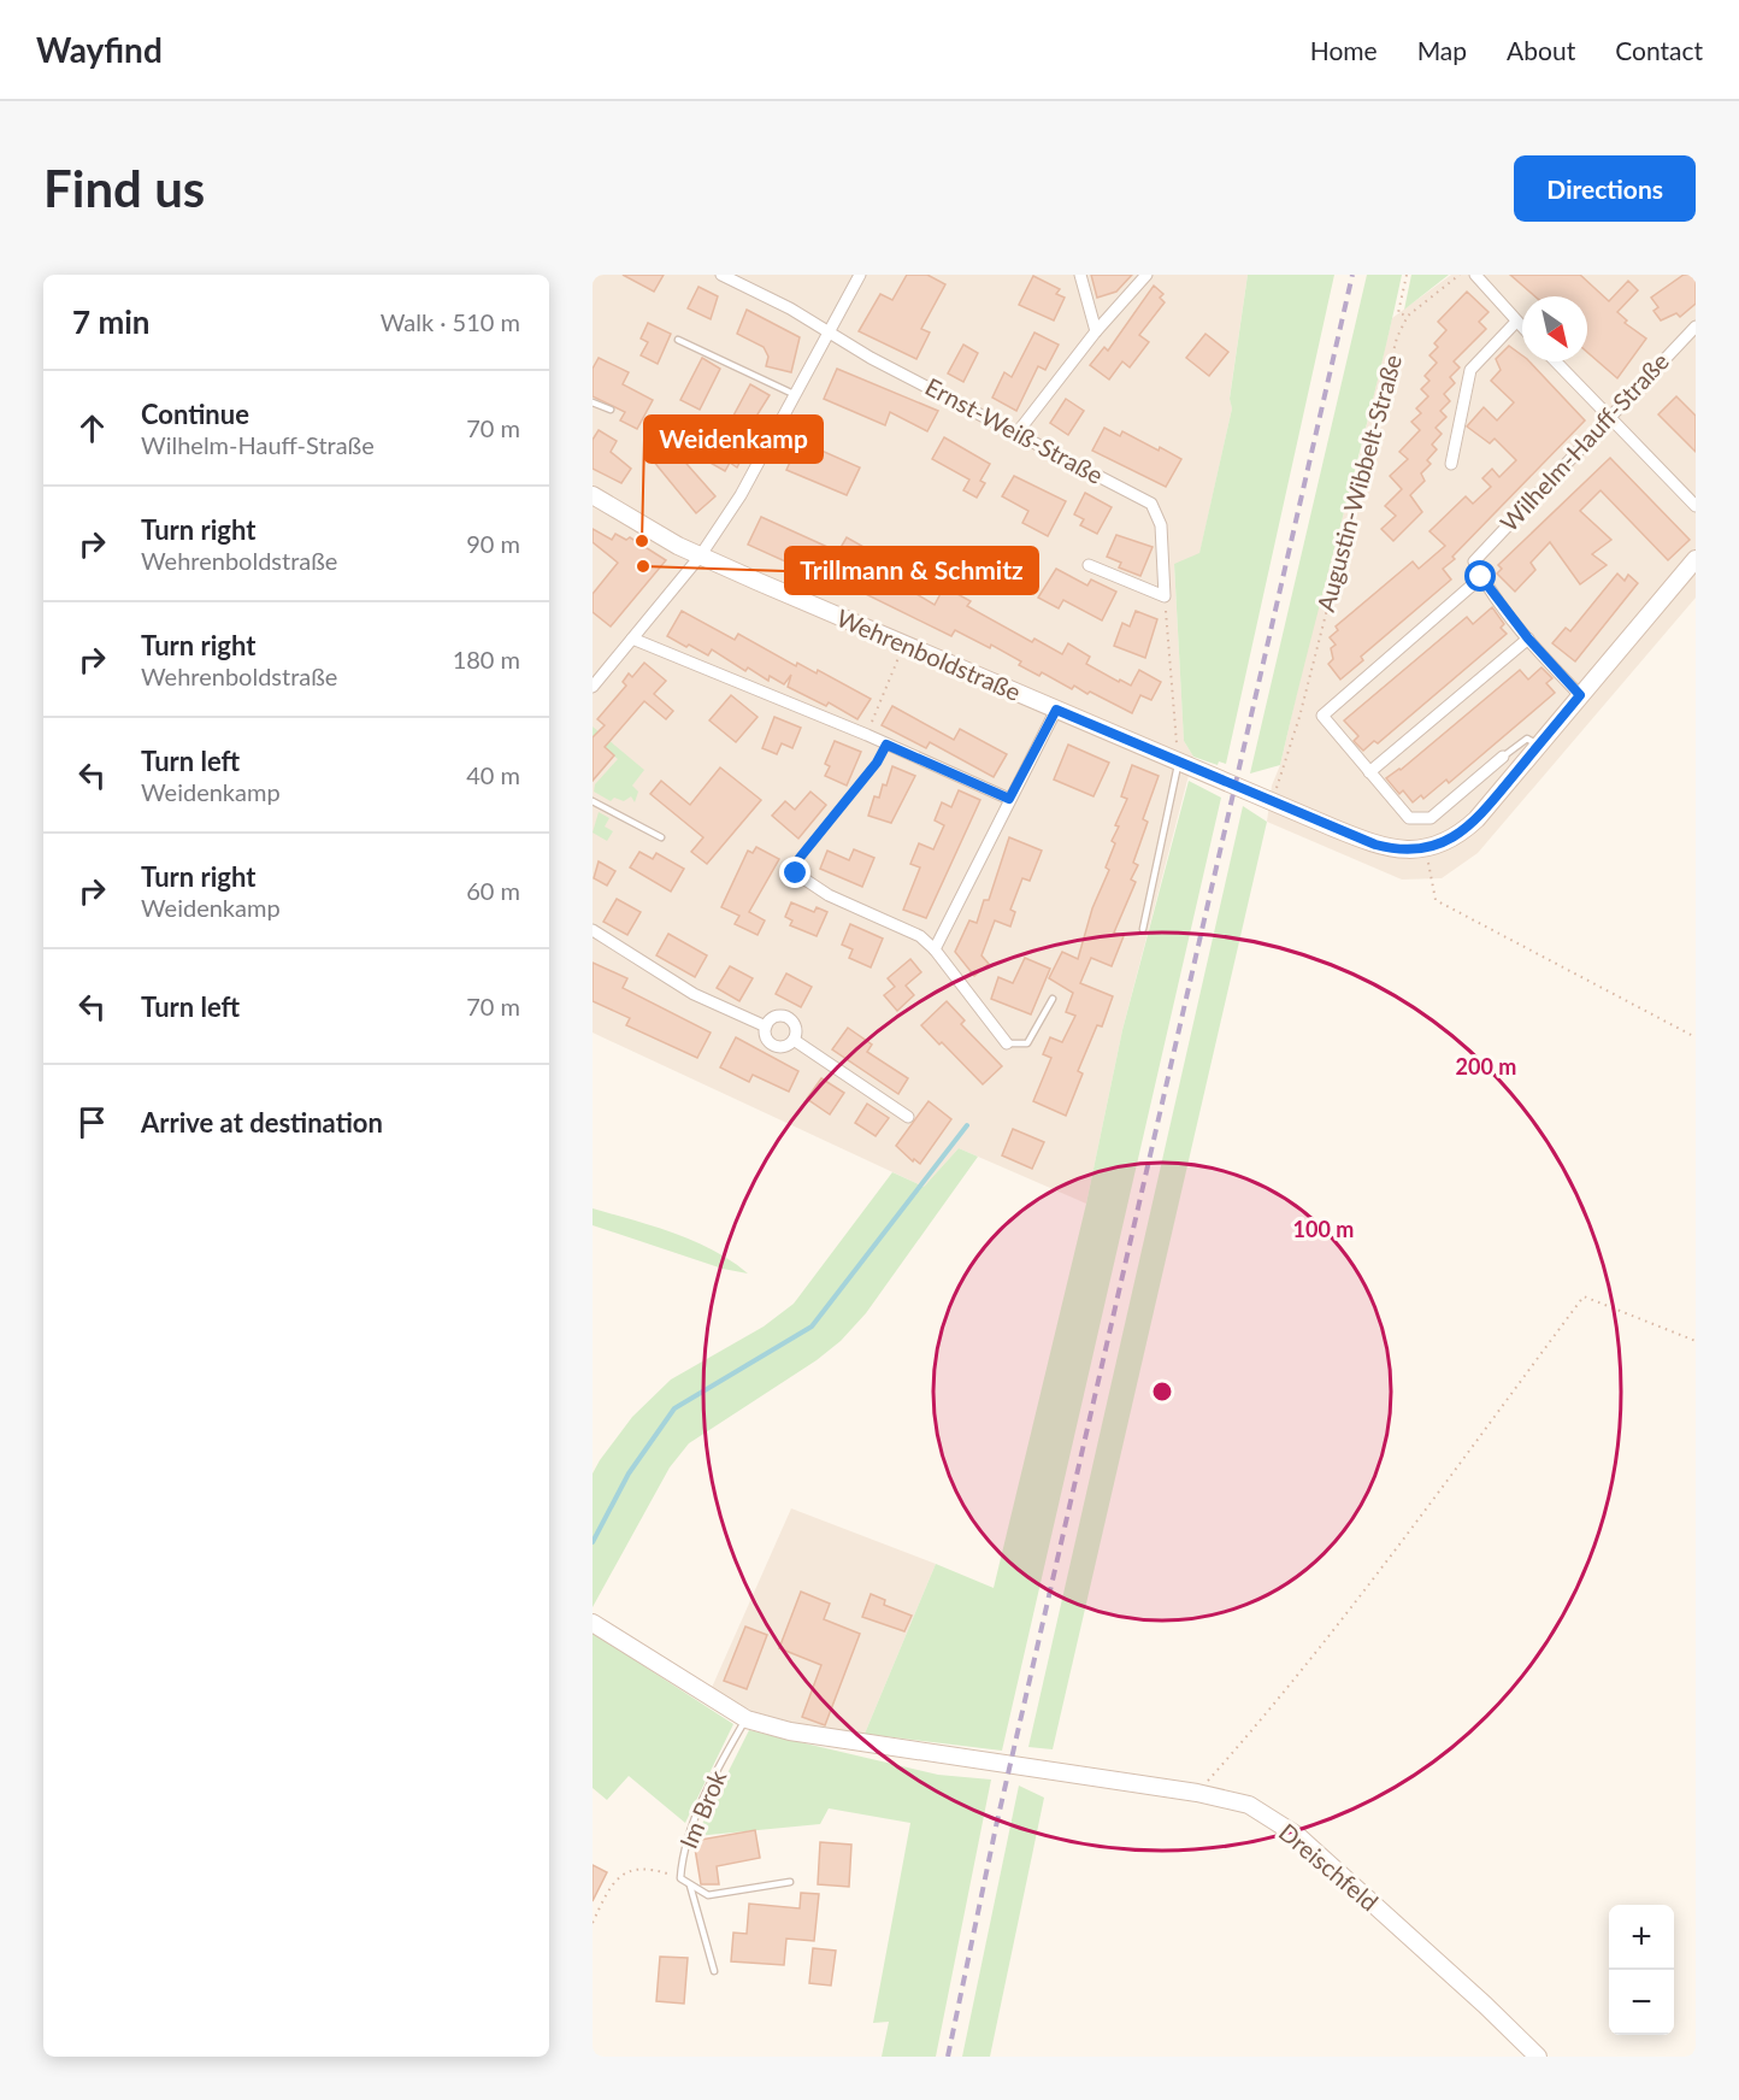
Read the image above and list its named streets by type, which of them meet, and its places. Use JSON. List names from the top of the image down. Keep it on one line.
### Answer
{"streets":{"street":["Ernst-Weiß-Straße","Wilhelm-Hauff-Straße","Wehrenboldstraße","Dreischfeld"],"lane":["Im Brok"],"path":["Augustin-Wibbelt-Straße"]},"crossings":[["Augustin-Wibbelt-Straße","Wehrenboldstraße"],["Im Brok","Dreischfeld"]],"places":["Weidenkamp","Trillmann & Schmitz"],"north":"bottom right","page":{"header":"Wayfind","nav":["Home","Map","About","Contact"],"buttons":"Directions","title":"Find us","heading":["7 min","Walk · 510 m"],"list":[["Continue","Wilhelm-Hauff-Straße","70 m"],["Turn right","Wehrenboldstraße","90 m"],["Turn right","Wehrenboldstraße","180 m"],["Turn left","Weidenkamp","40 m"],["Turn right","Weidenkamp","60 m"],["Turn left","70 m"],"Arrive at destination"],"map_buttons":["+","−"]},"rings":["200 m","100 m"]}
